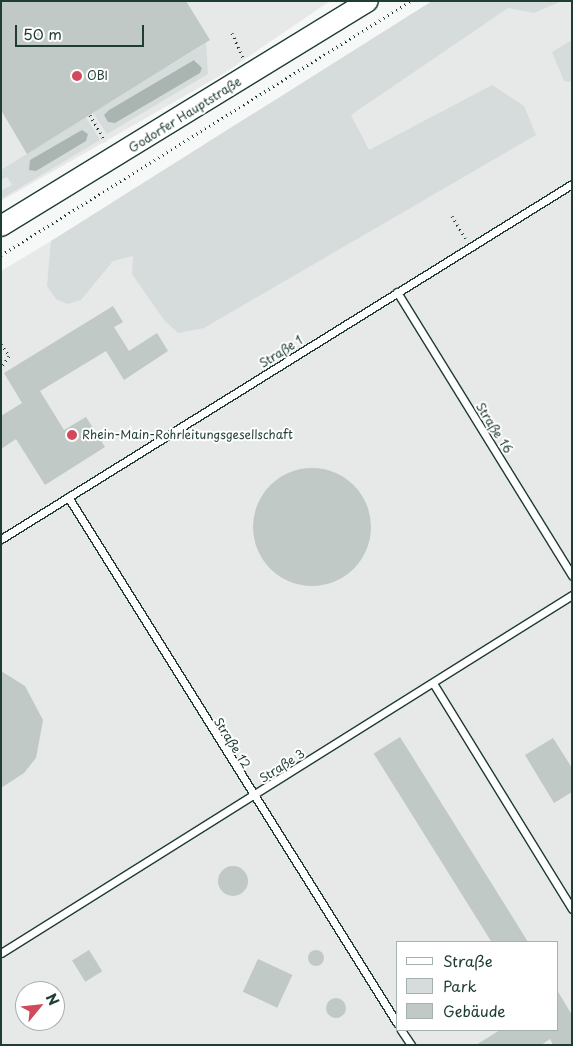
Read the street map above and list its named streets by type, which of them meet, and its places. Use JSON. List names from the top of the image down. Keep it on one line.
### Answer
{"streets":{"main road":["Godorfer Hauptstraße"],"lane":["Straße 1","Straße 16","Straße 12","Straße 3"]},"crossings":[["Straße 1","Straße 16"],["Straße 1","Straße 12"],["Straße 12","Straße 3"]],"places":["OBI","Rhein-Main-Rohrleitungsgesellschaft"],"legend":["Straße","Park","Gebäude"],"scale_bar":"50 m","north":"top right"}
